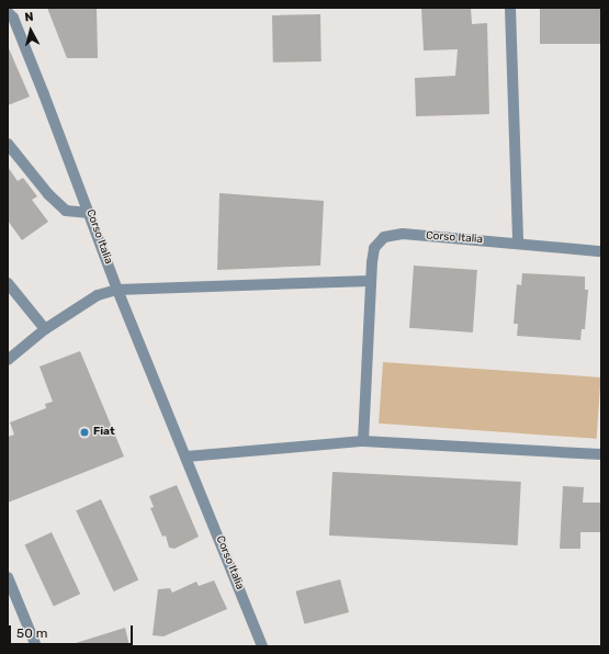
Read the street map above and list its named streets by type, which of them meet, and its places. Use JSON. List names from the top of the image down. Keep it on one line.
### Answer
{"streets":{"street":["Corso Italia"]},"places":["Fiat"],"scale_bar":"50 m","north":"top"}
